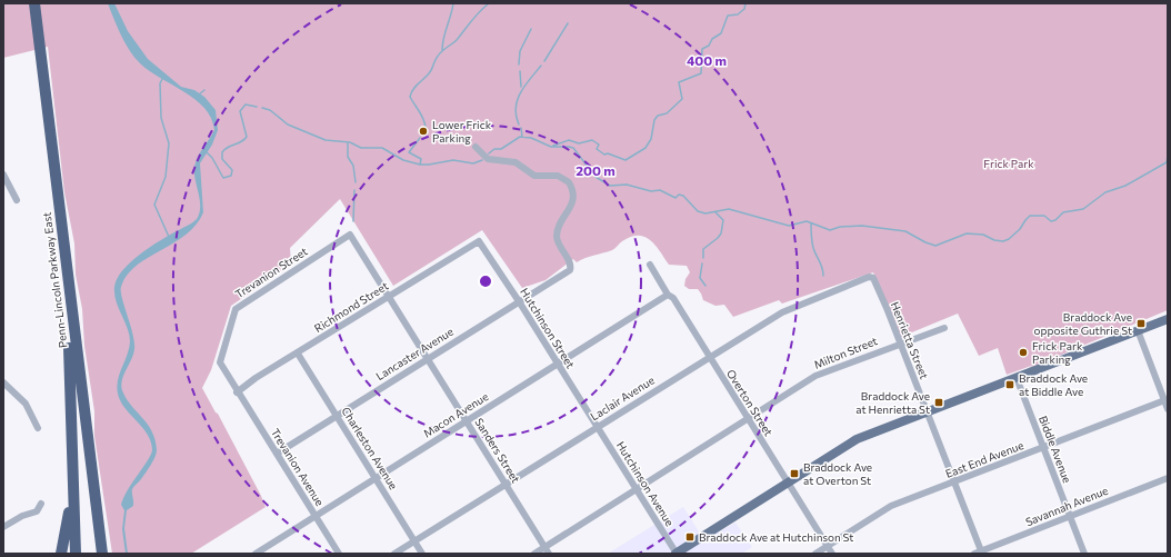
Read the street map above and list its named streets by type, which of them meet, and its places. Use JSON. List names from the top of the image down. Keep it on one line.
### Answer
{"streets":{"highway":["Penn-Lincoln Parkway East"],"street":["Trevanion Street","Richmond Street","Hutchinson Street","Henrietta Street","Milton Street","Lancaster Avenue","Laclair Avenue","Overton Street","Macon Avenue","Charleston Avenue","Biddle Avenue","Sanders Street","East End Avenue","Trevanion Avenue","Hutchinson Avenue","Savannah Avenue"]},"crossings":[["Trevanion Street","Richmond Street"],["Trevanion Street","Sanders Street"],["Trevanion Street","Trevanion Avenue"],["Richmond Street","Hutchinson Street"],["Richmond Street","Charleston Avenue"],["Richmond Street","Sanders Street"],["Richmond Street","Trevanion Avenue"],["Hutchinson Street","Lancaster Avenue"],["Hutchinson Street","Laclair Avenue"],["Hutchinson Street","Macon Avenue"],["Hutchinson Street","Hutchinson Avenue"],["Henrietta Street","Milton Street"],["Henrietta Street","Laclair Avenue"],["Henrietta Street","East End Avenue"],["Henrietta Street","Savannah Avenue"],["Milton Street","Overton Street"],["Milton Street","Hutchinson Avenue"],["Lancaster Avenue","Charleston Avenue"],["Lancaster Avenue","Sanders Street"],["Lancaster Avenue","Trevanion Avenue"],["Laclair Avenue","Overton Street"],["Laclair Avenue","Charleston Avenue"],["Laclair Avenue","Sanders Street"],["Laclair Avenue","Hutchinson Avenue"],["Overton Street","Macon Avenue"],["Overton Street","East End Avenue"],["Macon Avenue","Charleston Avenue"],["Macon Avenue","Sanders Street"],["Macon Avenue","Trevanion Avenue"],["Biddle Avenue","East End Avenue"],["Biddle Avenue","Savannah Avenue"]],"parks":["Frick Park"],"places":{"other":["Lower Frick Parking","Frick Park Parking"],"transit":["Braddock Ave opposite Guthrie St","Braddock Ave at Biddle Ave","Braddock Ave at Henrietta St","Braddock Ave at Overton St","Braddock Ave at Hutchinson St"]},"rings":["400 m","200 m"]}
